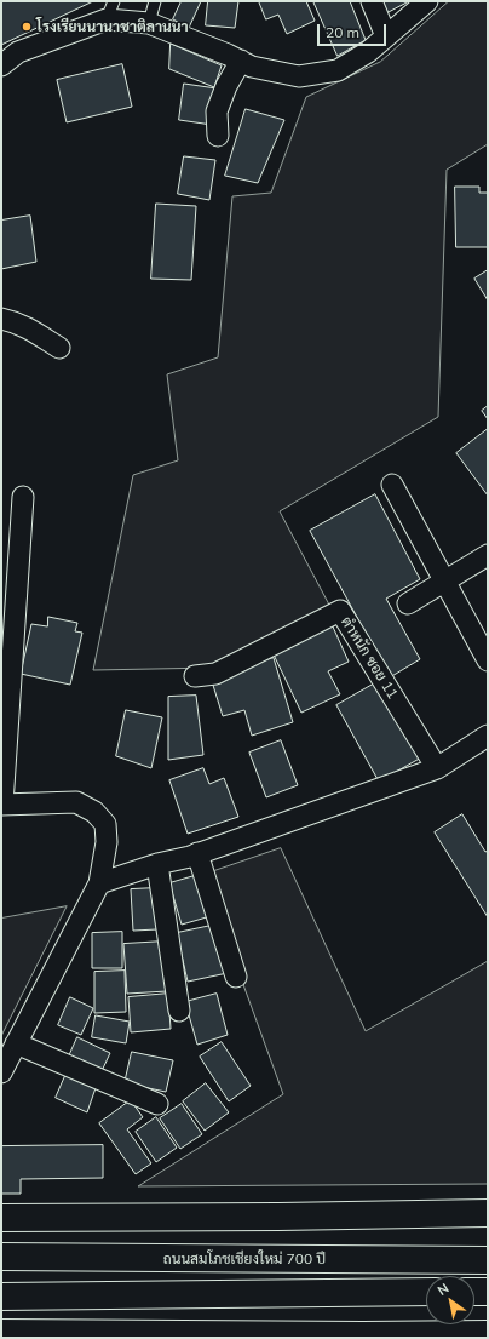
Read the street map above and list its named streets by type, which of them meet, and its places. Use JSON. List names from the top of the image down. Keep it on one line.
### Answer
{"streets":{"main road":["ถนนสมโภชเชียงใหม่ 700 ปี"],"street":["ตำหนัก ซอย 11"]},"places":["โรงเรียนนานาชาติลานนา"],"scale_bar":"20 m","north":"top left"}
